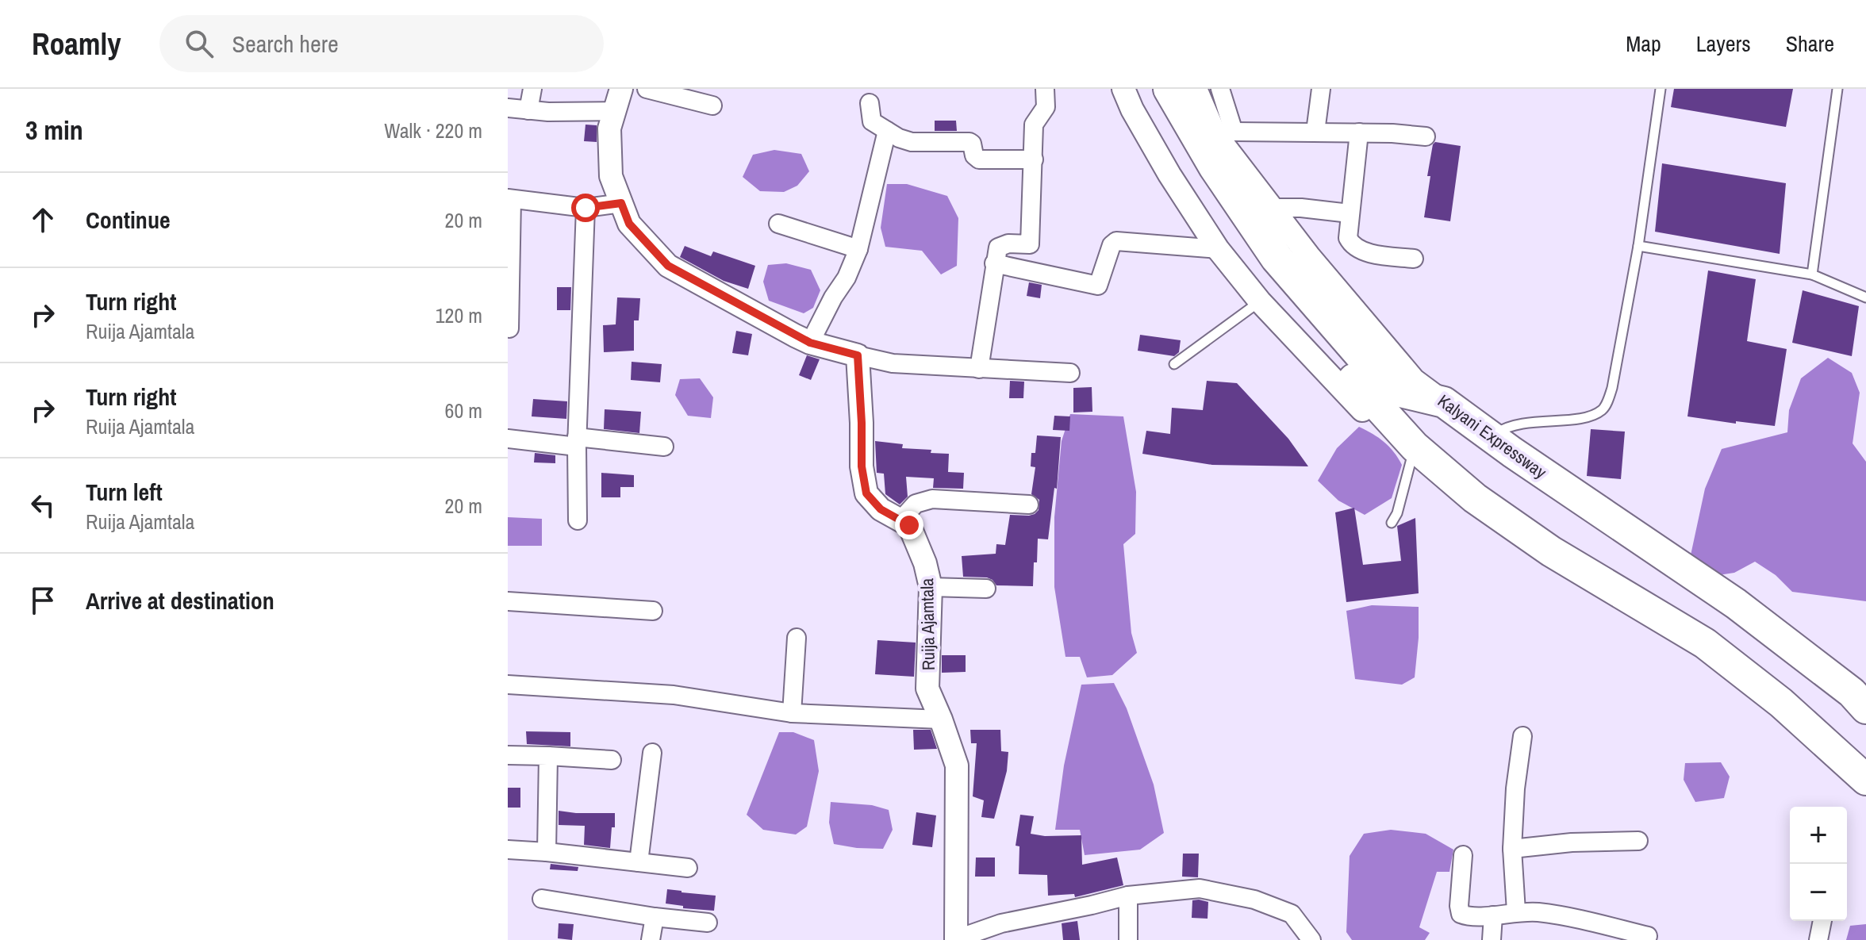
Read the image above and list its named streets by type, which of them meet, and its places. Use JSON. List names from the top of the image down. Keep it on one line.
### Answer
{"streets":{"highway":["Kalyani Expressway"],"street":["Ruija Ajamtala"]},"page":{"header":"Roamly","search":"Search here","nav":["Map","Layers","Share"],"heading":["3 min","Walk · 220 m"],"list":[["Continue","20 m"],["Turn right","Ruija Ajamtala","120 m"],["Turn right","Ruija Ajamtala","60 m"],["Turn left","Ruija Ajamtala","20 m"],"Arrive at destination"],"map_buttons":["+","−"]}}
